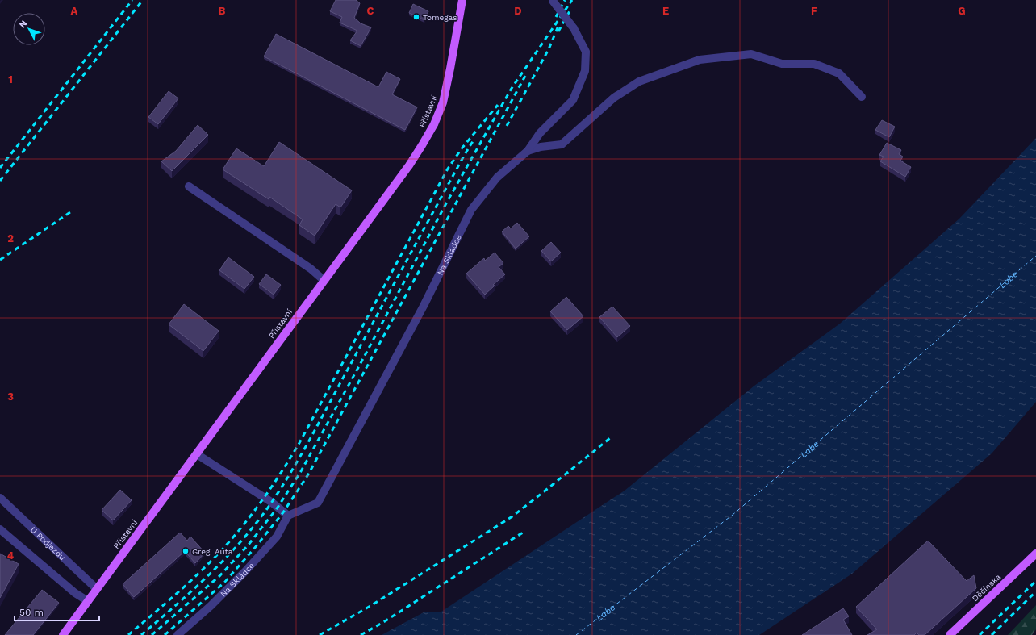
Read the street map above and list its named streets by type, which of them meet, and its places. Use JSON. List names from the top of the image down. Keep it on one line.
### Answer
{"streets":{"main road":["Přístavní","Děčínská"],"street":["Na Skládce","U Podjezdu"]},"crossings":[["Přístavní","U Podjezdu"]],"water":["Labe"],"places":["Tomegas","Gregi Auta"],"scale_bar":"50 m","north":"top left","grid":{"columns":["A","B","C","D","E","F","G"],"rows":["1","2","3","4"]}}
